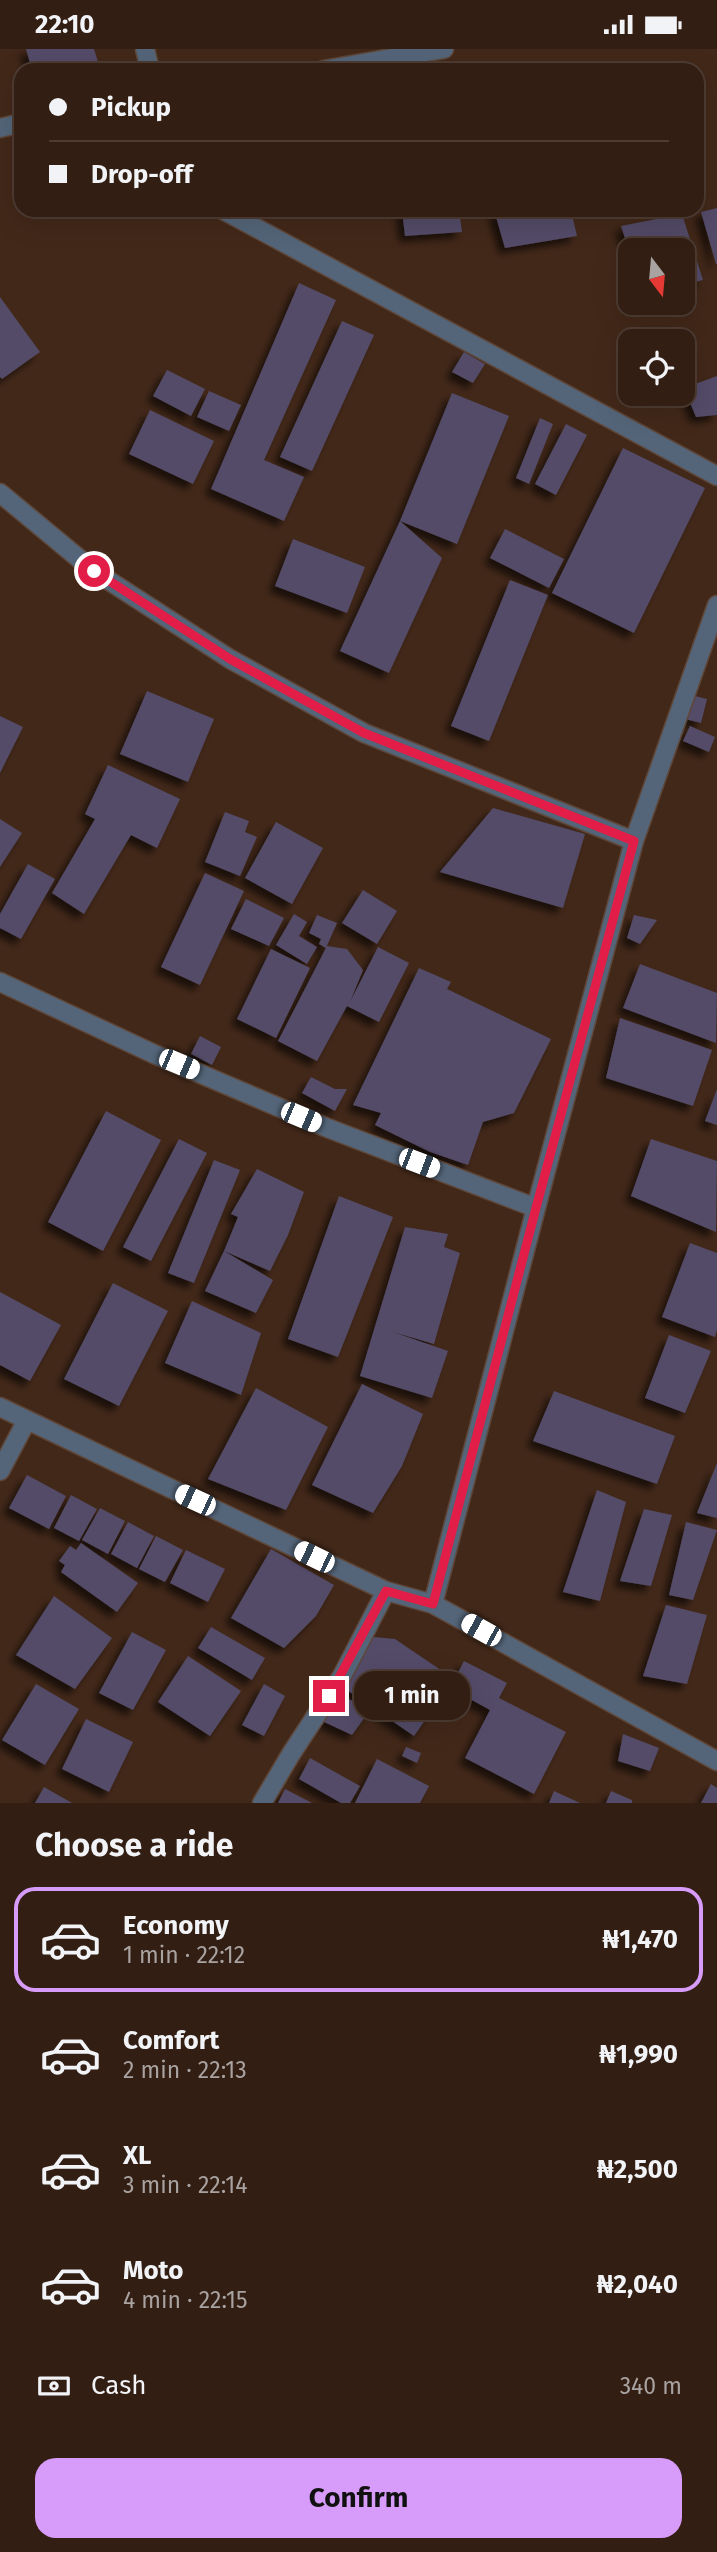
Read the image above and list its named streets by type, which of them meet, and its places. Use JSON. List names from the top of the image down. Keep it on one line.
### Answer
{"north":"bottom","page":{"status":"22:10","banner":["Pickup","Drop-off"],"bubble":"1 min","heading":"Choose a ride","list":[{"name":"Economy","note":"1 min · 22:12","value":"₦1,470"},{"name":"Comfort","note":"2 min · 22:13","value":"₦1,990"},{"name":"XL","note":"3 min · 22:14","value":"₦2,500"},{"name":"Moto","note":"4 min · 22:15","value":"₦2,040"}],"pay":["Cash","340 m"],"buttons":"Confirm"}}
